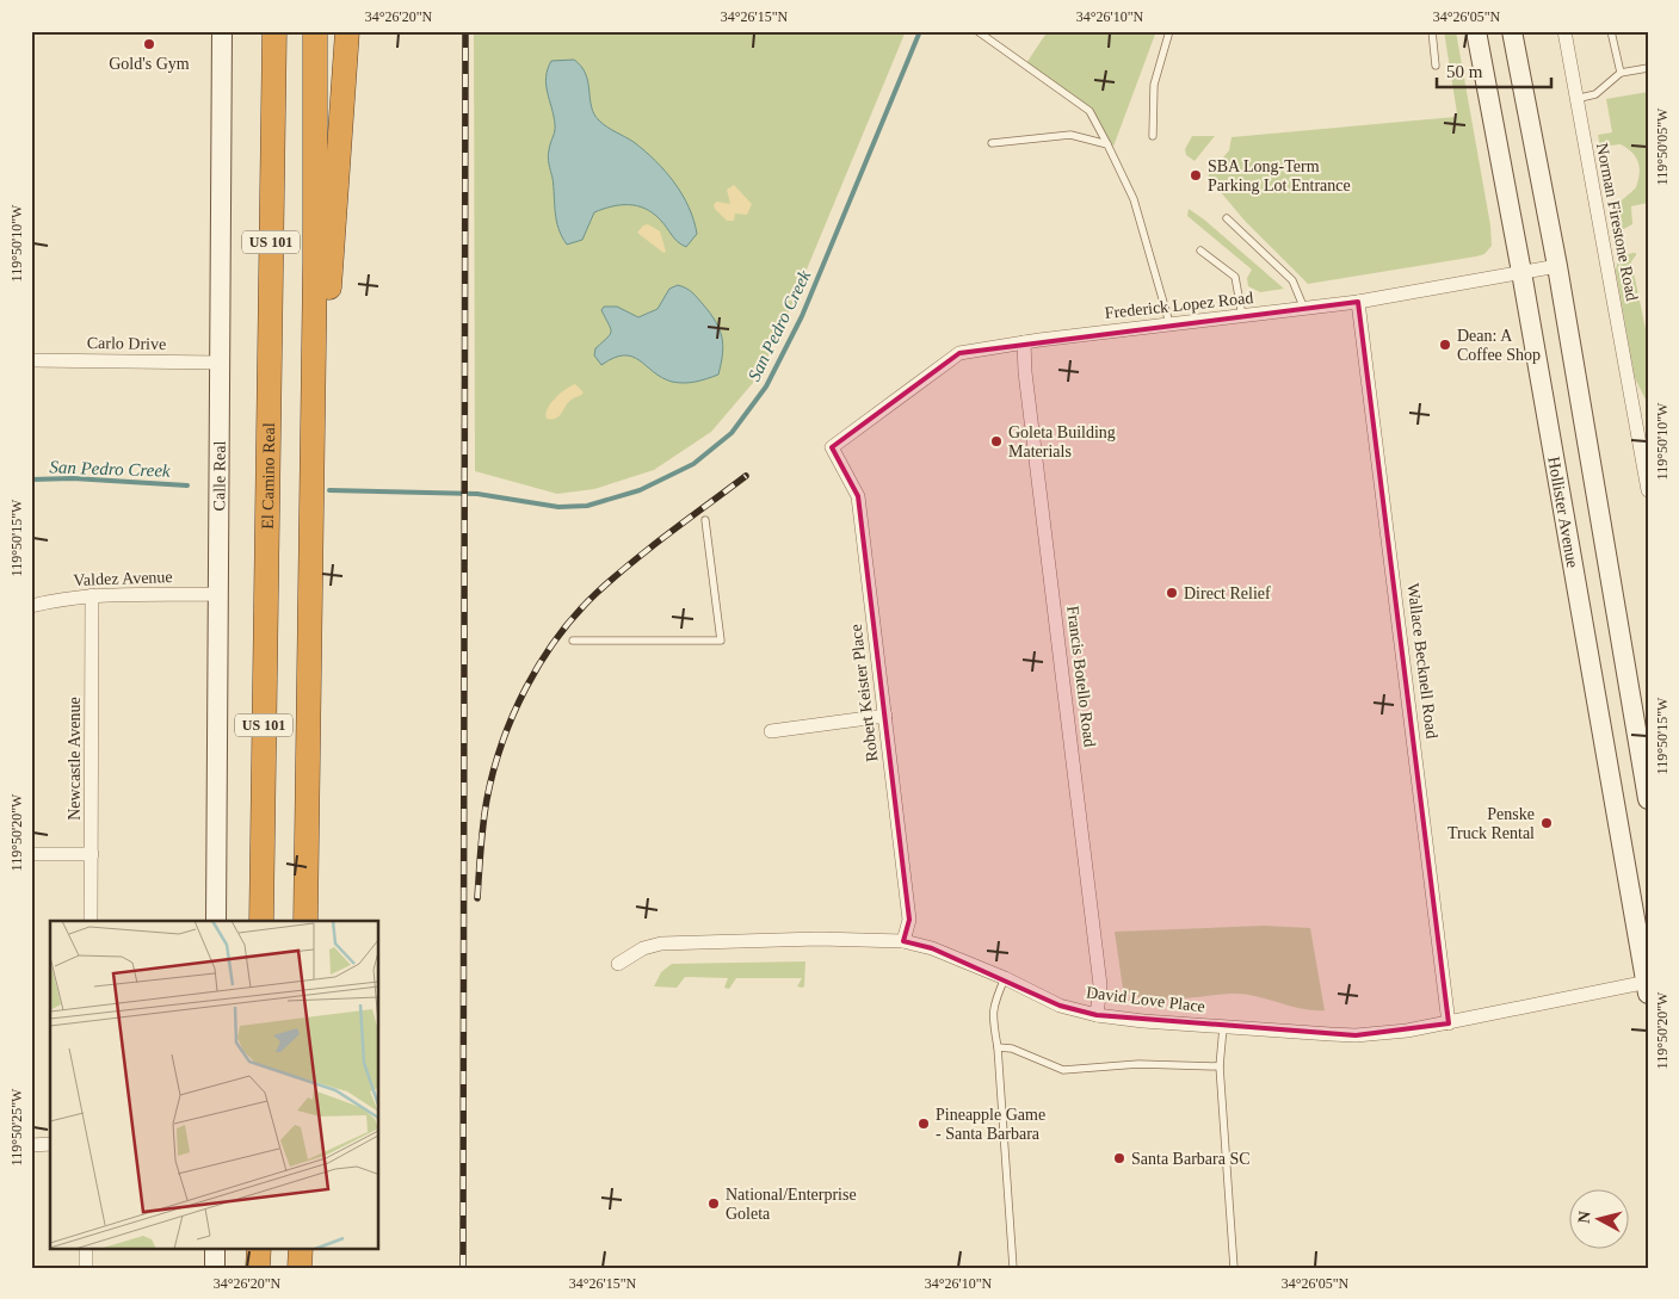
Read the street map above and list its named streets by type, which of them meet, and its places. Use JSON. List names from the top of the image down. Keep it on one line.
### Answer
{"streets":{"highway":["US 101","El Camino Real"],"main road":["Calle Real","Hollister Avenue"],"street":["Norman Firestone Road","Frederick Lopez Road","Carlo Drive","Valdez Avenue","Wallace Becknell Road","Francis Botello Road","Robert Keister Place","Newcastle Avenue","David Love Place"]},"crossings":[["Frederick Lopez Road","Hollister Avenue"],["Frederick Lopez Road","Wallace Becknell Road"],["Frederick Lopez Road","Francis Botello Road"],["Frederick Lopez Road","Robert Keister Place"],["Carlo Drive","Calle Real"],["Calle Real","Valdez Avenue"],["Hollister Avenue","David Love Place"],["Valdez Avenue","Newcastle Avenue"],["Wallace Becknell Road","David Love Place"],["Francis Botello Road","David Love Place"],["Robert Keister Place","David Love Place"]],"water":["San Pedro Creek"],"places":["Gold's Gym","SBA Long-Term Parking Lot Entrance","Dean: A Coffee Shop","Goleta Building Materials","Direct Relief","Penske Truck Rental","Pineapple Game - Santa Barbara","Santa Barbara SC","National/Enterprise Goleta"],"scale_bar":"50 m","north":"left","coordinates":["34°26'20\"N","34°26'15\"N","34°26'10\"N","34°26'05\"N","119°50'05\"W","119°50'10\"W","119°50'15\"W","119°50'20\"W","119°50'25\"W"]}
